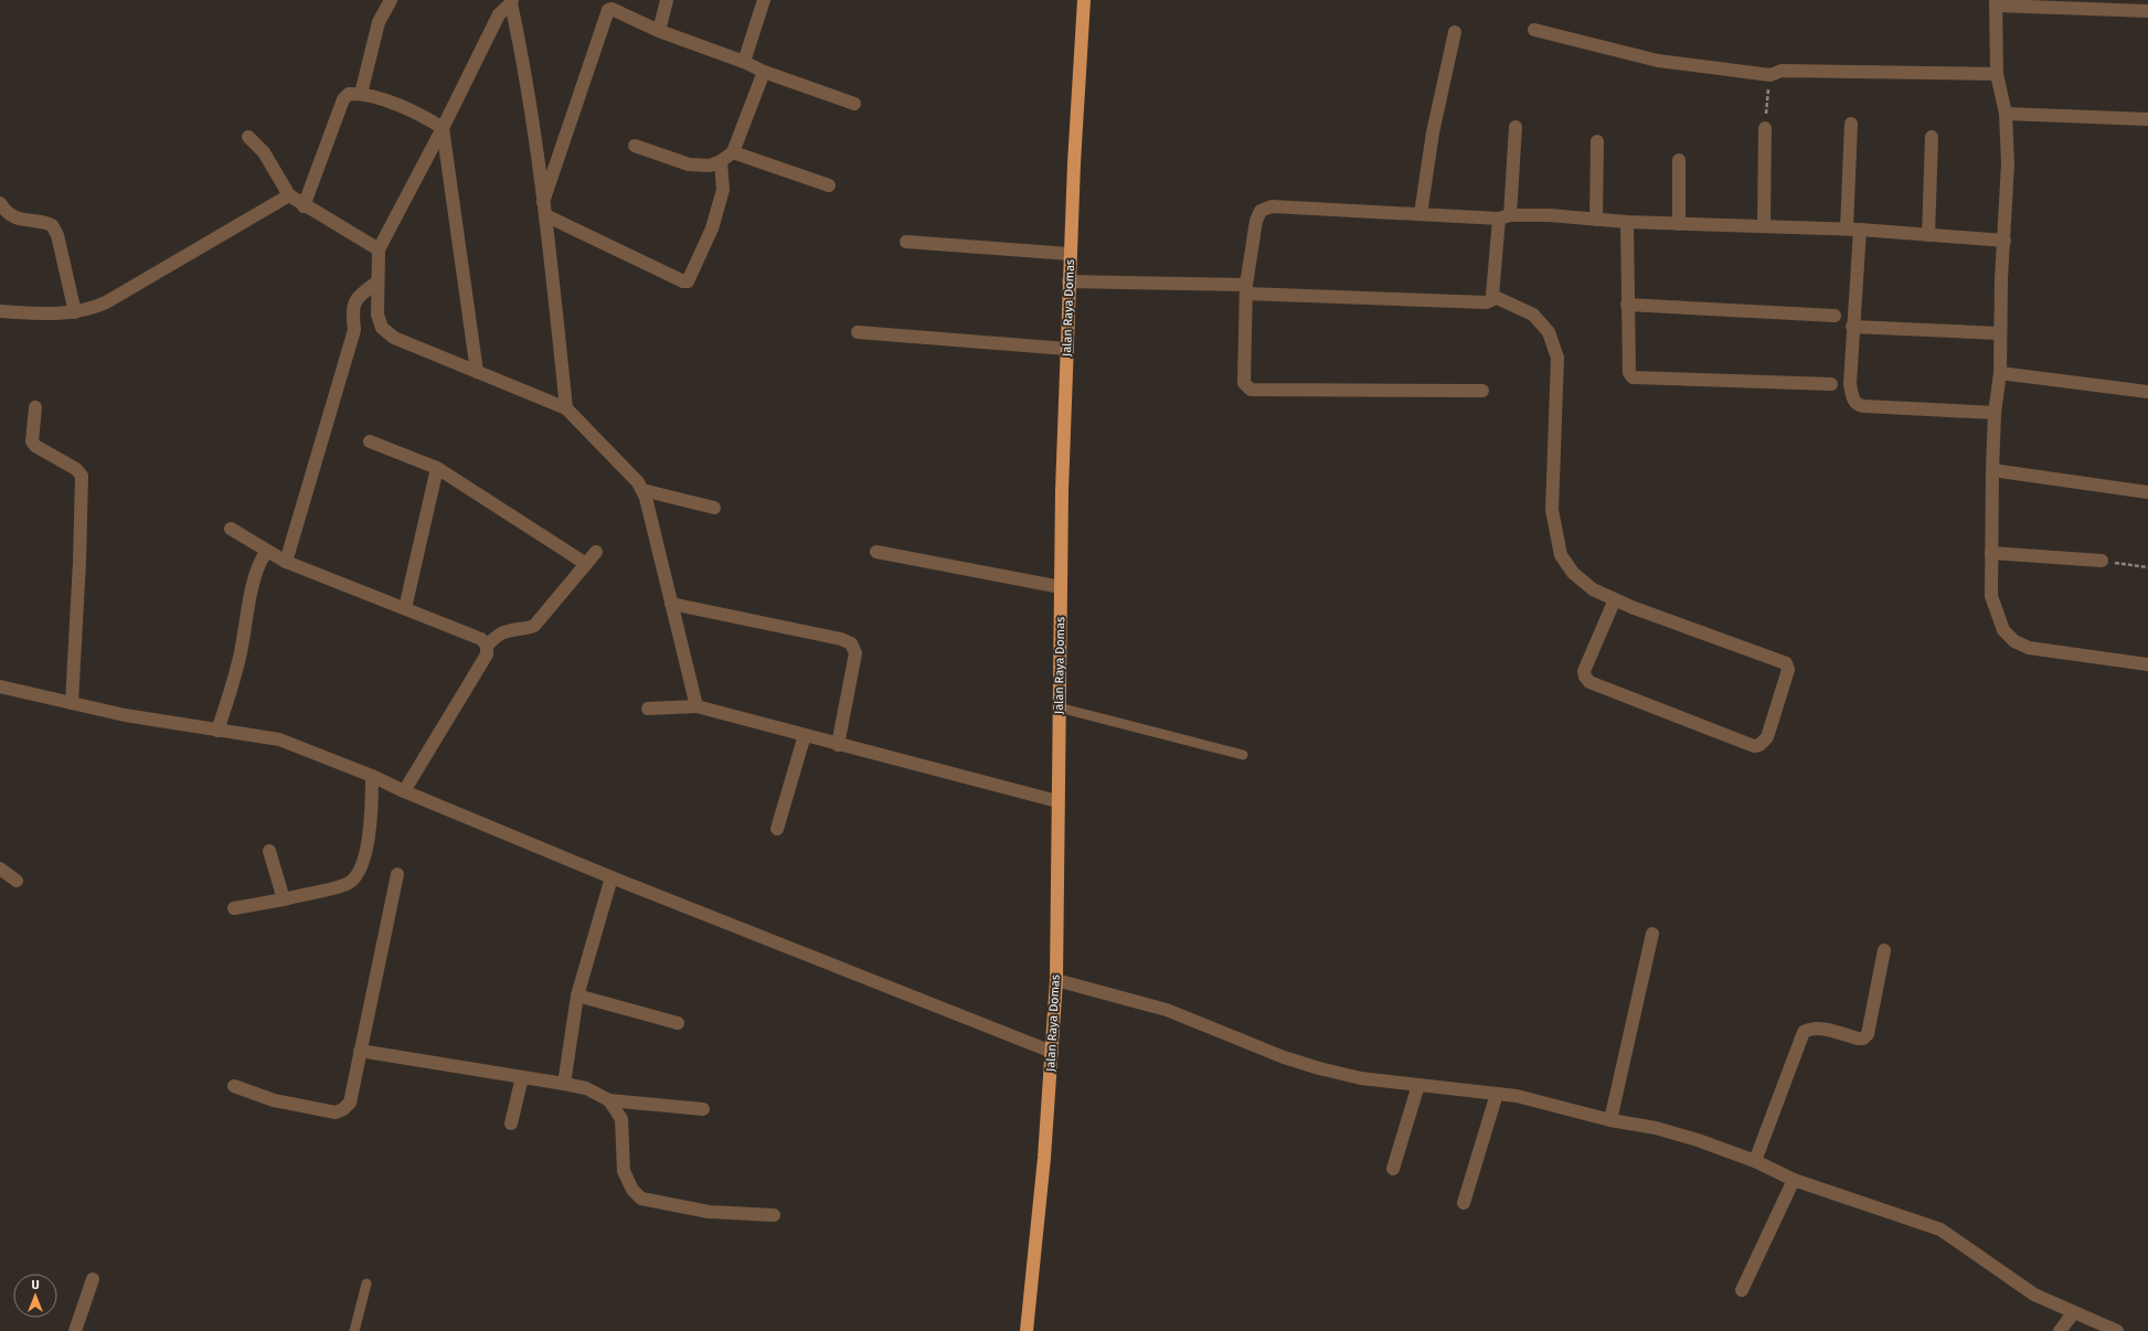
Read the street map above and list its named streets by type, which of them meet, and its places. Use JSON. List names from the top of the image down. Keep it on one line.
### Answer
{"streets":{"highway":["Jalan Raya Domas"]},"north":"top"}
